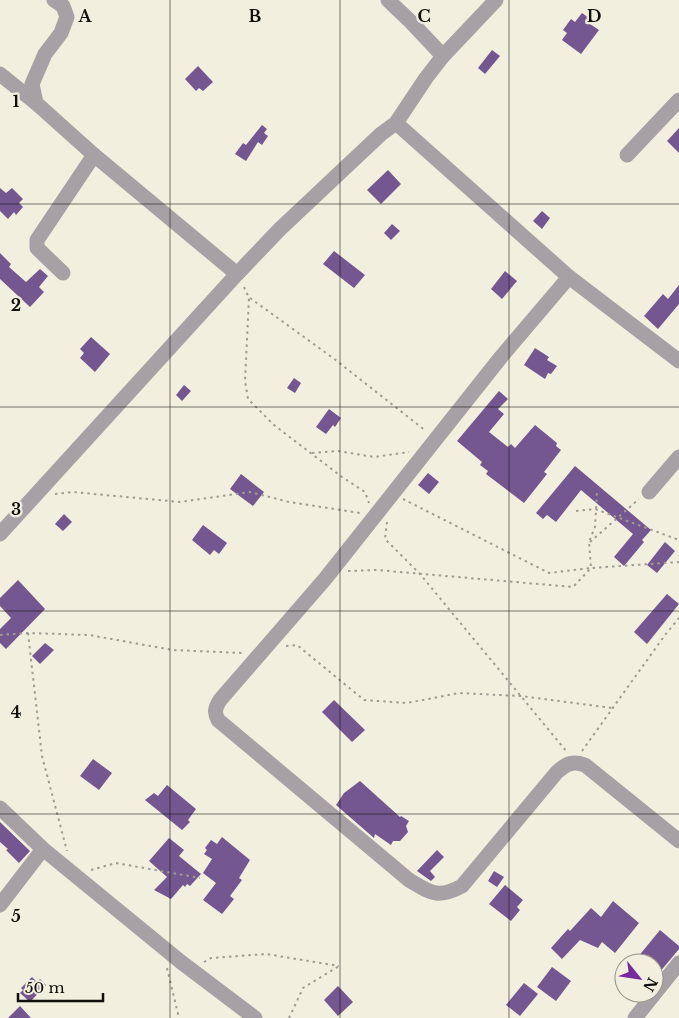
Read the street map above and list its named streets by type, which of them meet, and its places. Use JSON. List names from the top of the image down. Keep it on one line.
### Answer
{"scale_bar":"50 m","north":"bottom right","grid":{"columns":["A","B","C","D"],"rows":["1","2","3","4","5"]}}
